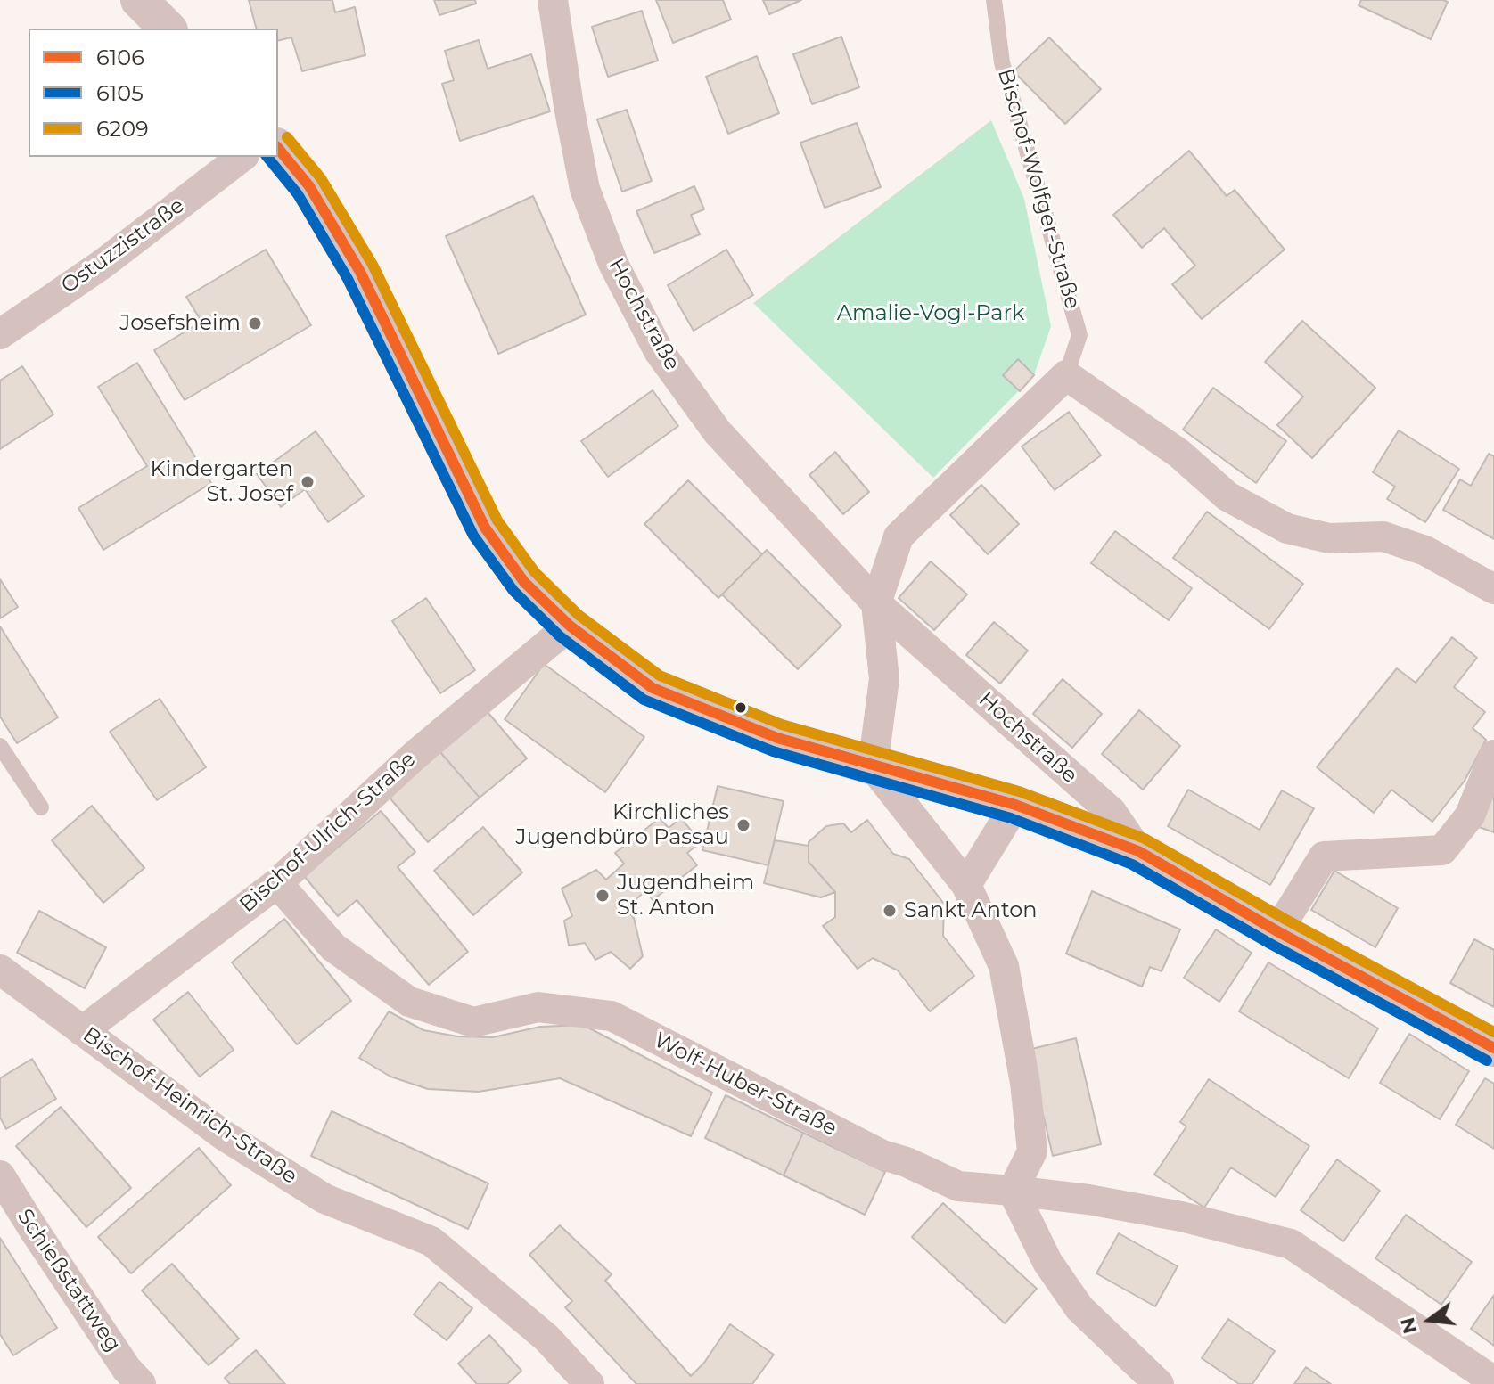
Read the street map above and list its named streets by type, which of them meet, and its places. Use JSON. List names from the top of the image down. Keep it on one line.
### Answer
{"streets":{"street":["Bischof-Wolfger-Straße","Ostuzzistraße","Hochstraße","Bischof-Ulrich-Straße","Wolf-Huber-Straße","Bischof-Heinrich-Straße","Schießstattweg"]},"crossings":[["Bischof-Wolfger-Straße","Hochstraße"],["Bischof-Ulrich-Straße","Wolf-Huber-Straße"],["Bischof-Ulrich-Straße","Bischof-Heinrich-Straße"]],"parks":["Amalie-Vogl-Park"],"places":["Josefsheim","Kindergarten St. Josef","Kirchliches Jugendbüro Passau","Jugendheim St. Anton","Sankt Anton"],"lines":["transit line 6209","transit line 6106","transit line 6105"],"legend":["6106","6105","6209"],"north":"left"}
